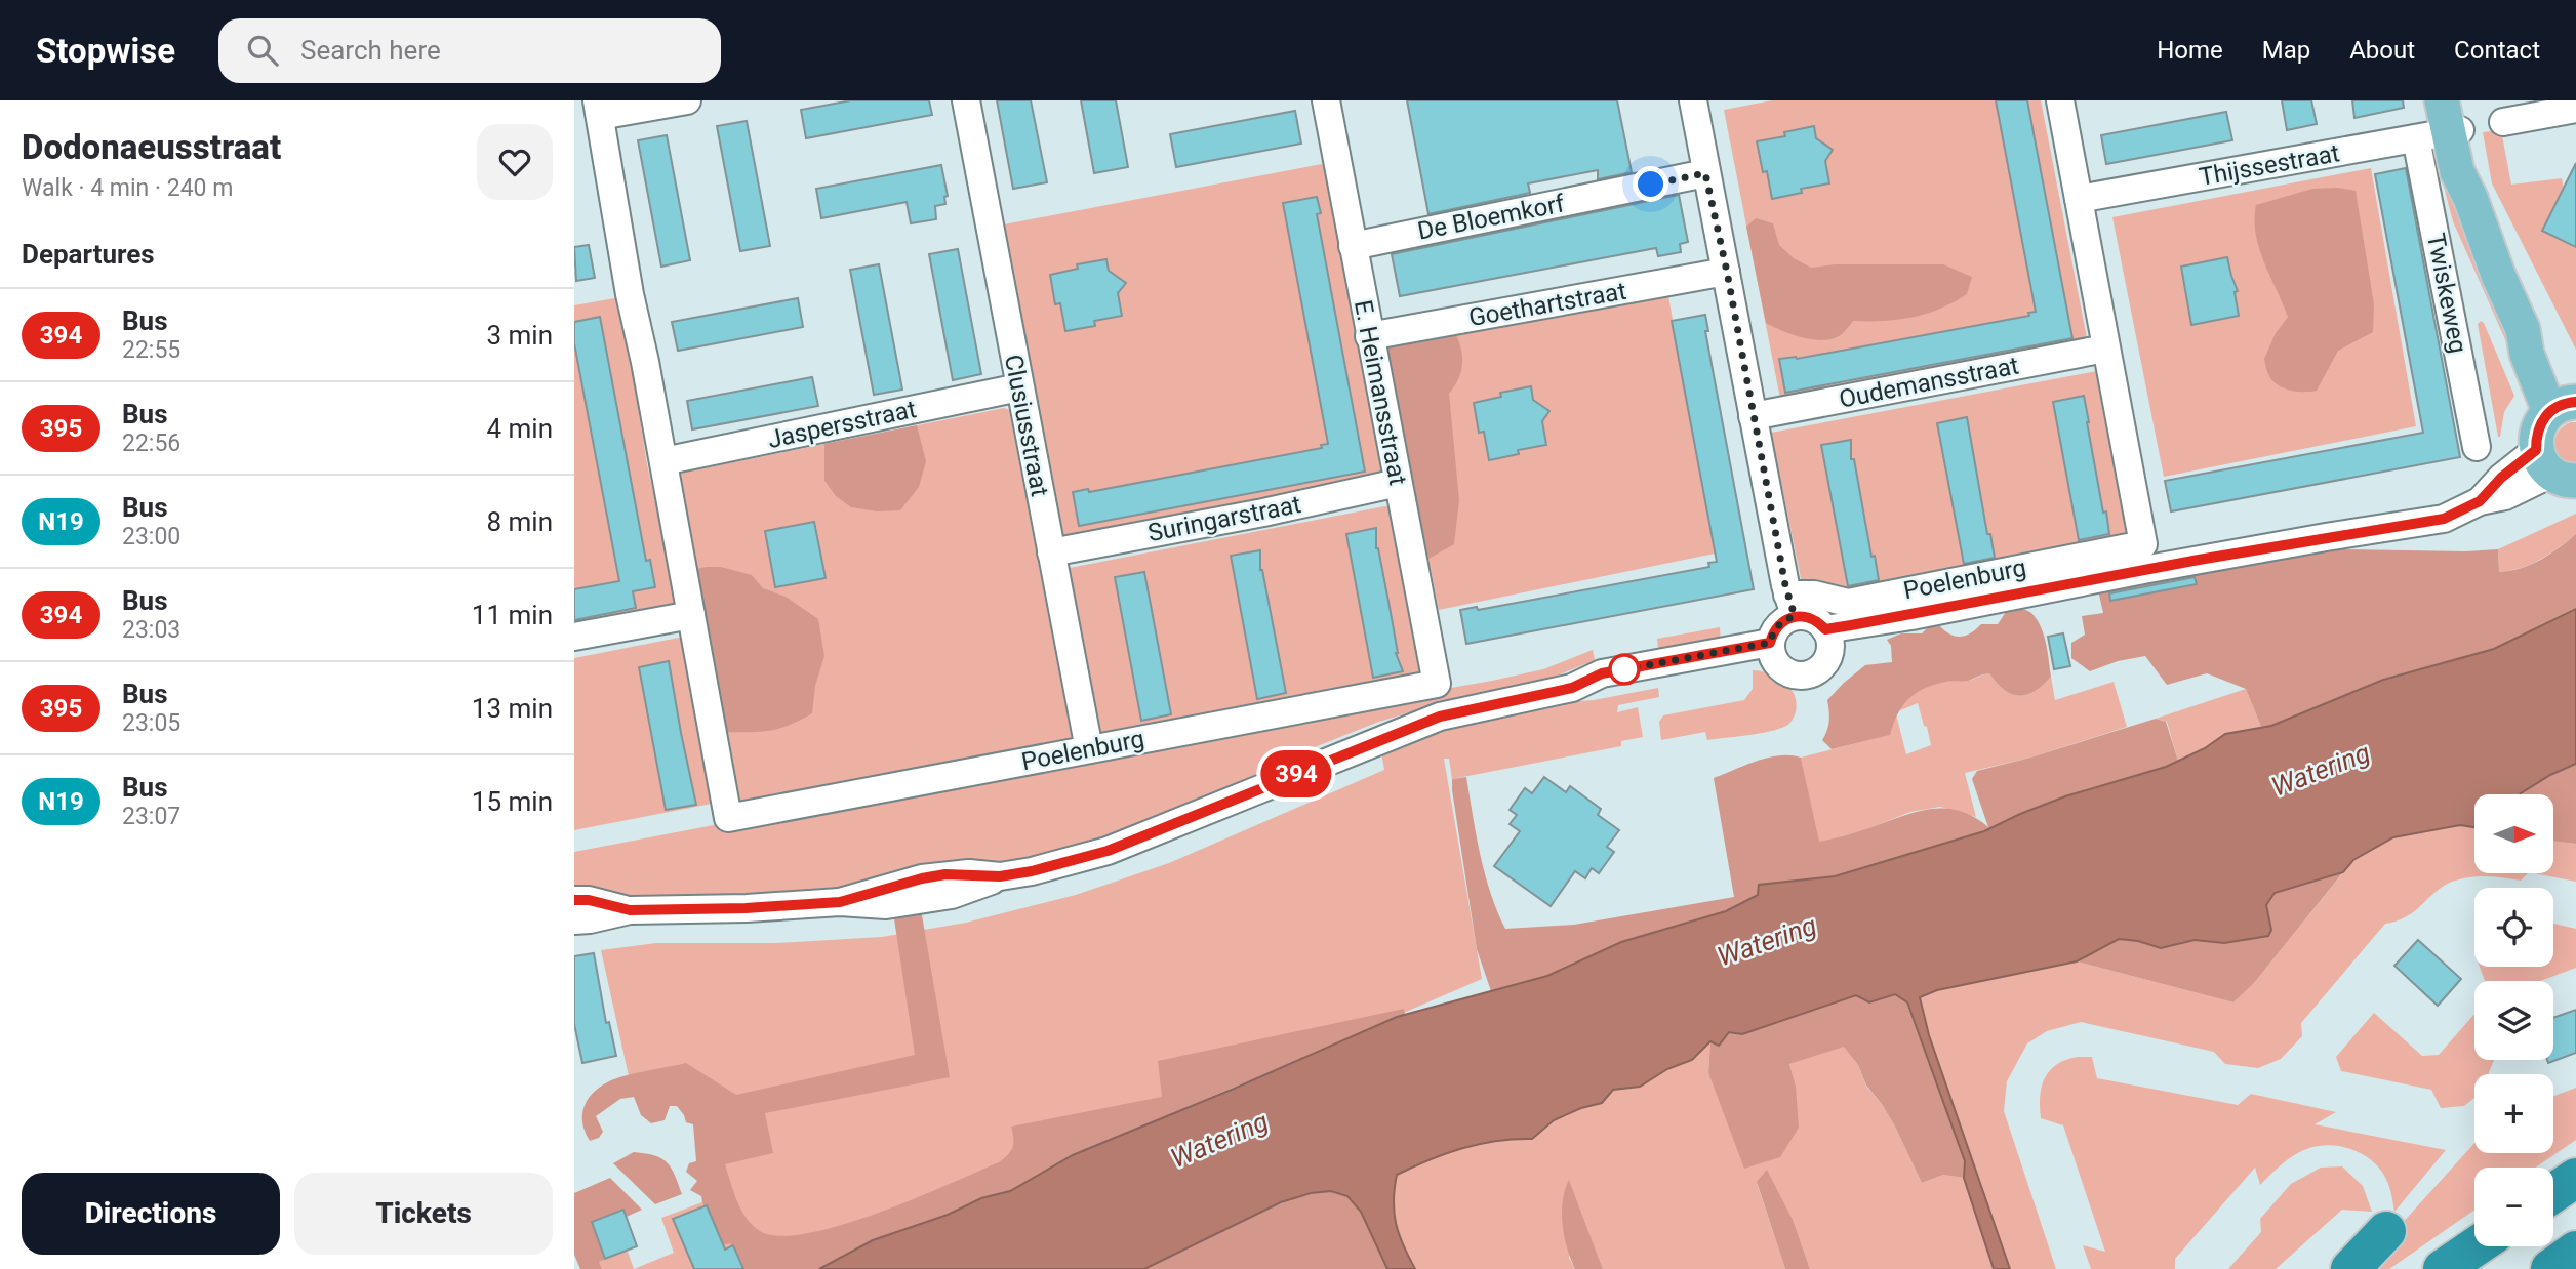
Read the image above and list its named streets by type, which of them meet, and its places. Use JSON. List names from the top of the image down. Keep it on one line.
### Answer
{"streets":{"main road":["Twiskeweg"],"street":["Thijssestraat","De Bloemkorf","Goethartstraat","Oudemansstraat","E. Heimansstraat","Jaspersstraat","Clusiusstraat","Suringarstraat","Poelenburg"]},"crossings":[["Thijssestraat","Twiskeweg"],["De Bloemkorf","E. Heimansstraat"],["Goethartstraat","E. Heimansstraat"],["Oudemansstraat","Poelenburg"],["E. Heimansstraat","Suringarstraat"],["E. Heimansstraat","Poelenburg"],["Jaspersstraat","Clusiusstraat"],["Clusiusstraat","Suringarstraat"],["Clusiusstraat","Poelenburg"]],"water":["Watering"],"lines":["bus line 394"],"north":"right","page":{"header":"Stopwise","search":"Search here","nav":["Home","Map","About","Contact"],"heading":[["Dodonaeusstraat","Walk · 4 min · 240 m"],"Departures"],"on_map":"394","list":[{"mark":"394","name":"Bus","note":"22:55","value":"3 min"},{"mark":"395","name":"Bus","note":"22:56","value":"4 min"},{"mark":"N19","name":"Bus","note":"23:00","value":"8 min"},{"mark":"394","name":"Bus","note":"23:03","value":"11 min"},{"mark":"395","name":"Bus","note":"23:05","value":"13 min"},{"mark":"N19","name":"Bus","note":"23:07","value":"15 min"}],"map_buttons":["+","−"],"buttons":["Directions","Tickets"]}}
